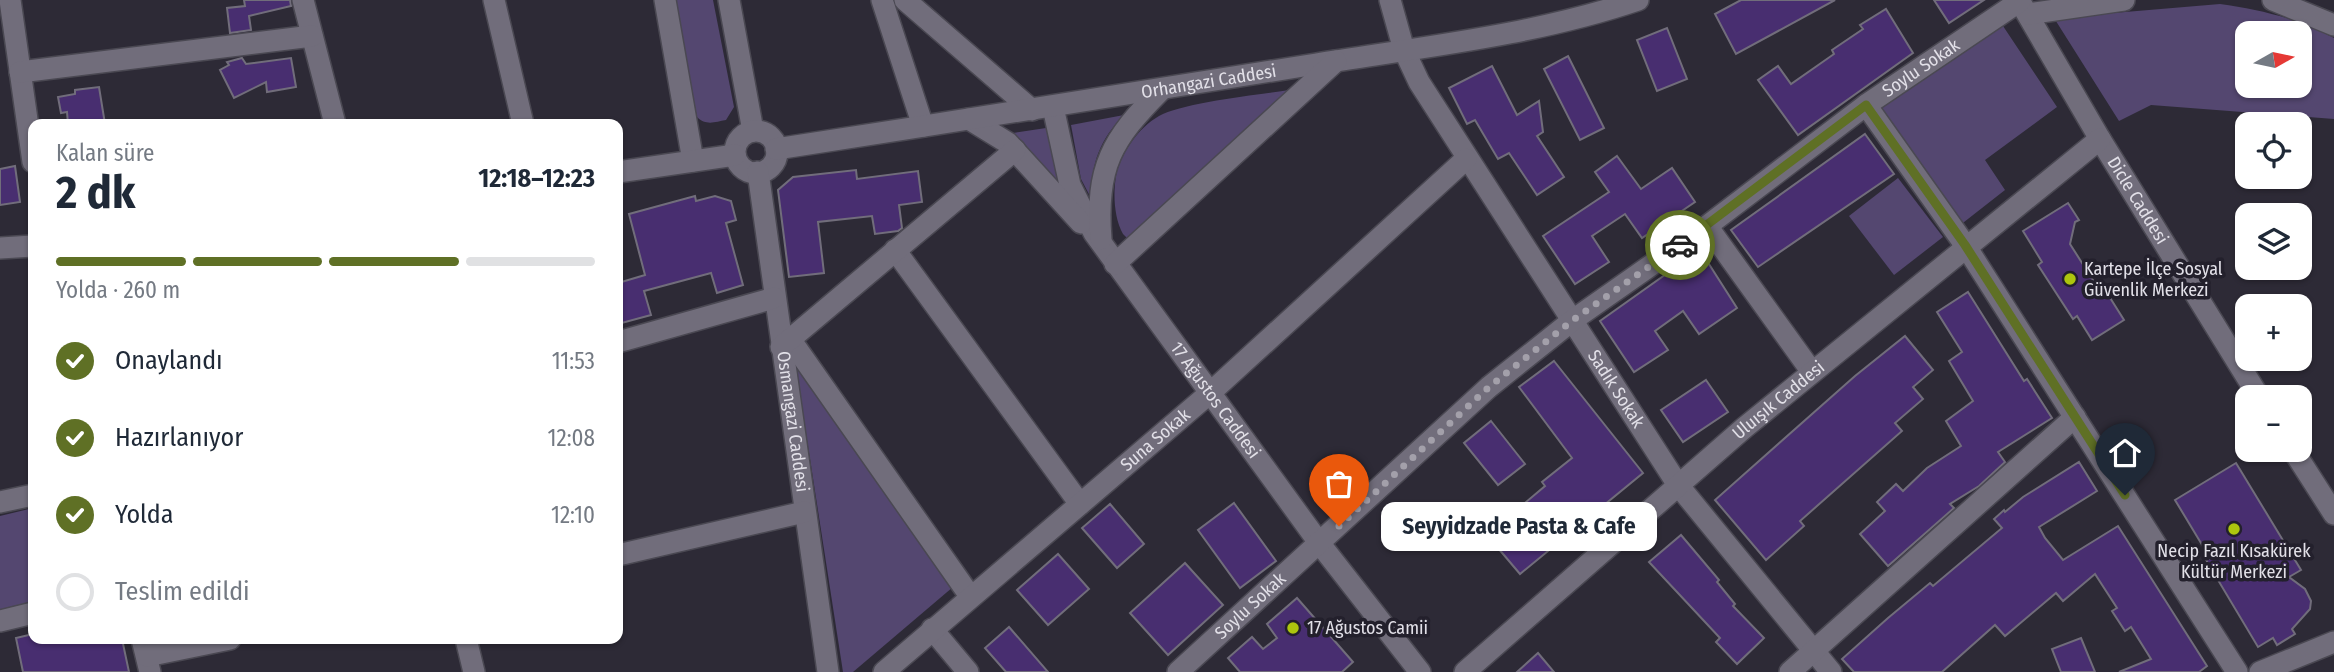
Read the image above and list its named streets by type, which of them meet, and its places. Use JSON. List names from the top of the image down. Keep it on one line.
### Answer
{"streets":{"street":["Soylu Sokak","Orhangazi Caddesi","Dicle Caddesi","Sadık Sokak","17 Ağustos Caddesi","Uluışık Caddesi","Osmangazi Caddesi","Suna Sokak"]},"crossings":[["Soylu Sokak","Dicle Caddesi"],["Soylu Sokak","Sadık Sokak"],["Soylu Sokak","17 Ağustos Caddesi"],["Orhangazi Caddesi","Sadık Sokak"],["Orhangazi Caddesi","17 Ağustos Caddesi"],["Orhangazi Caddesi","Osmangazi Caddesi"],["Dicle Caddesi","Uluışık Caddesi"],["Sadık Sokak","Uluışık Caddesi"],["Sadık Sokak","Suna Sokak"],["17 Ağustos Caddesi","Suna Sokak"]],"places":["Kartepe İlçe Sosyal Güvenlik Merkezi","Seyyidzade Pasta & Cafe","Necip Fazıl Kısakürek Kültür Merkezi","17 Ağustos Camii"],"north":"right","page":{"map_buttons":["+","−"],"heading":["2 dk","Kalan süre","12:18–12:23"],"bar":"Yolda · 260 m","list":[["Onaylandı","11:53"],["Hazırlanıyor","12:08"],["Yolda","12:10"],"Teslim edildi"],"bubble":"Seyyidzade Pasta & Cafe"}}
